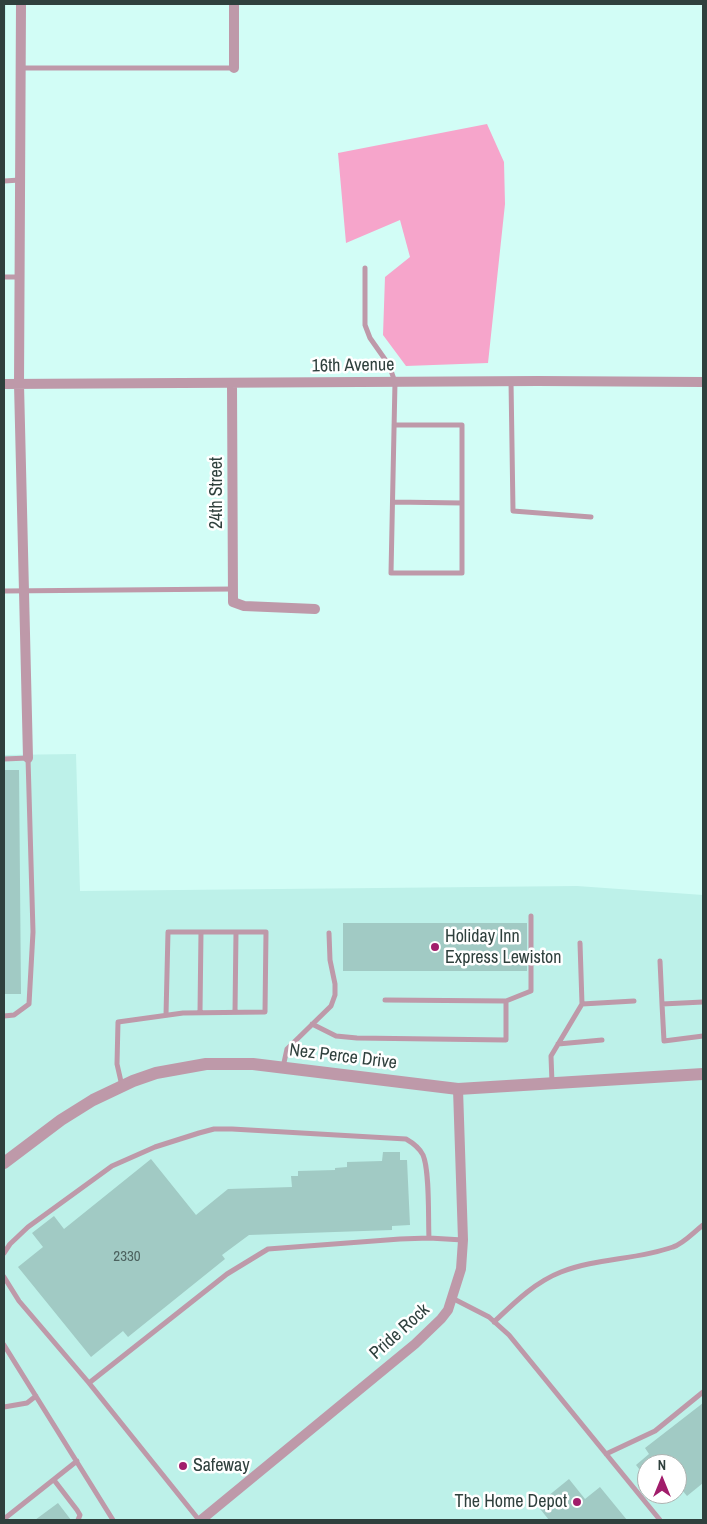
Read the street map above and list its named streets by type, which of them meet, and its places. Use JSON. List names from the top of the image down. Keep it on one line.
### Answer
{"streets":{"street":["16th Avenue","24th Street","Nez Perce Drive","Pride Rock"]},"crossings":[["16th Avenue","24th Street"],["Nez Perce Drive","Pride Rock"]],"places":["Holiday Inn Express Lewiston","Safeway","The Home Depot"],"house_numbers":["2330"],"north":"top"}
